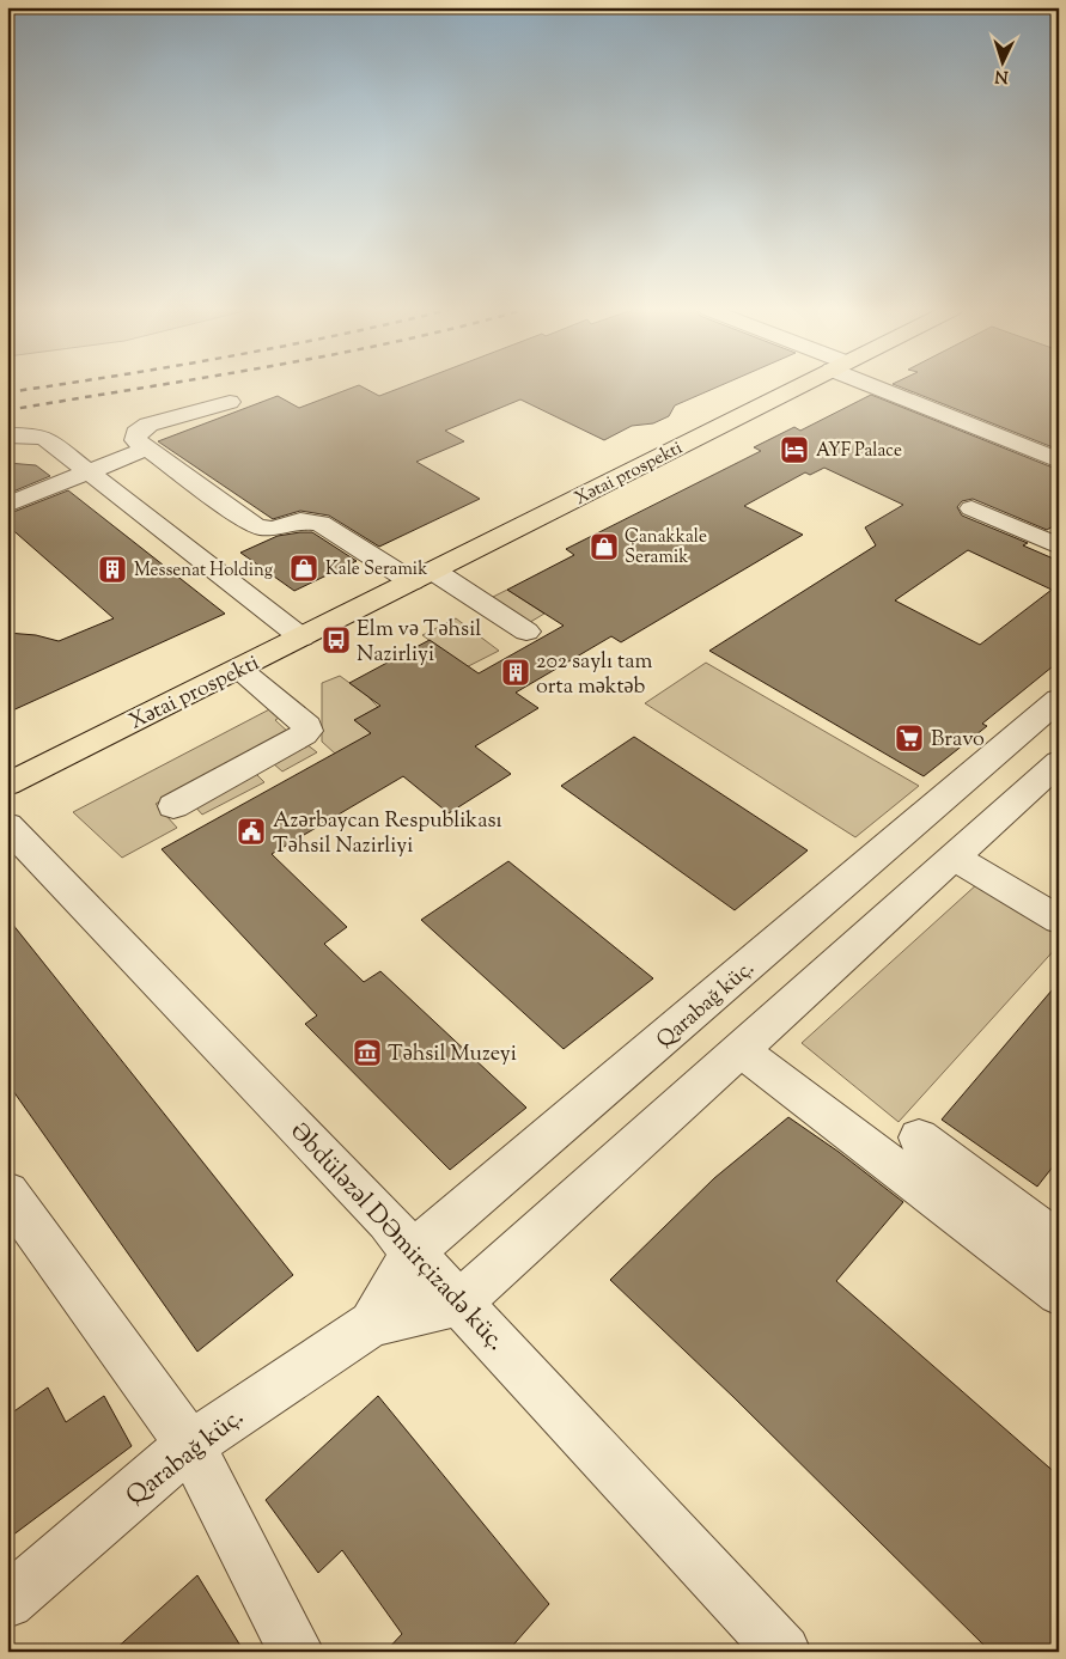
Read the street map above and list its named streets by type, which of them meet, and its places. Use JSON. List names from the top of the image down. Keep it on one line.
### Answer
{"streets":{"main road":["Xətai prospekti"],"street":["Qarabağ küç.","Əbdüləzəl DƏmirçizadə küç."]},"crossings":[["Qarabağ küç.","Əbdüləzəl DƏmirçizadə küç."]],"places":{"hotel":["AYF Palace"],"shop":["Çanakkale Seramik","Kale Seramik"],"building":["Messenat Holding","202 saylı tam orta məktəb"],"bus stop":["Elm və Təhsil Nazirliyi"],"supermarket":["Bravo"],"public building":["Azərbaycan Respublikası Təhsil Nazirliyi"],"museum":["Təhsil Muzeyi"]},"north":"bottom"}
